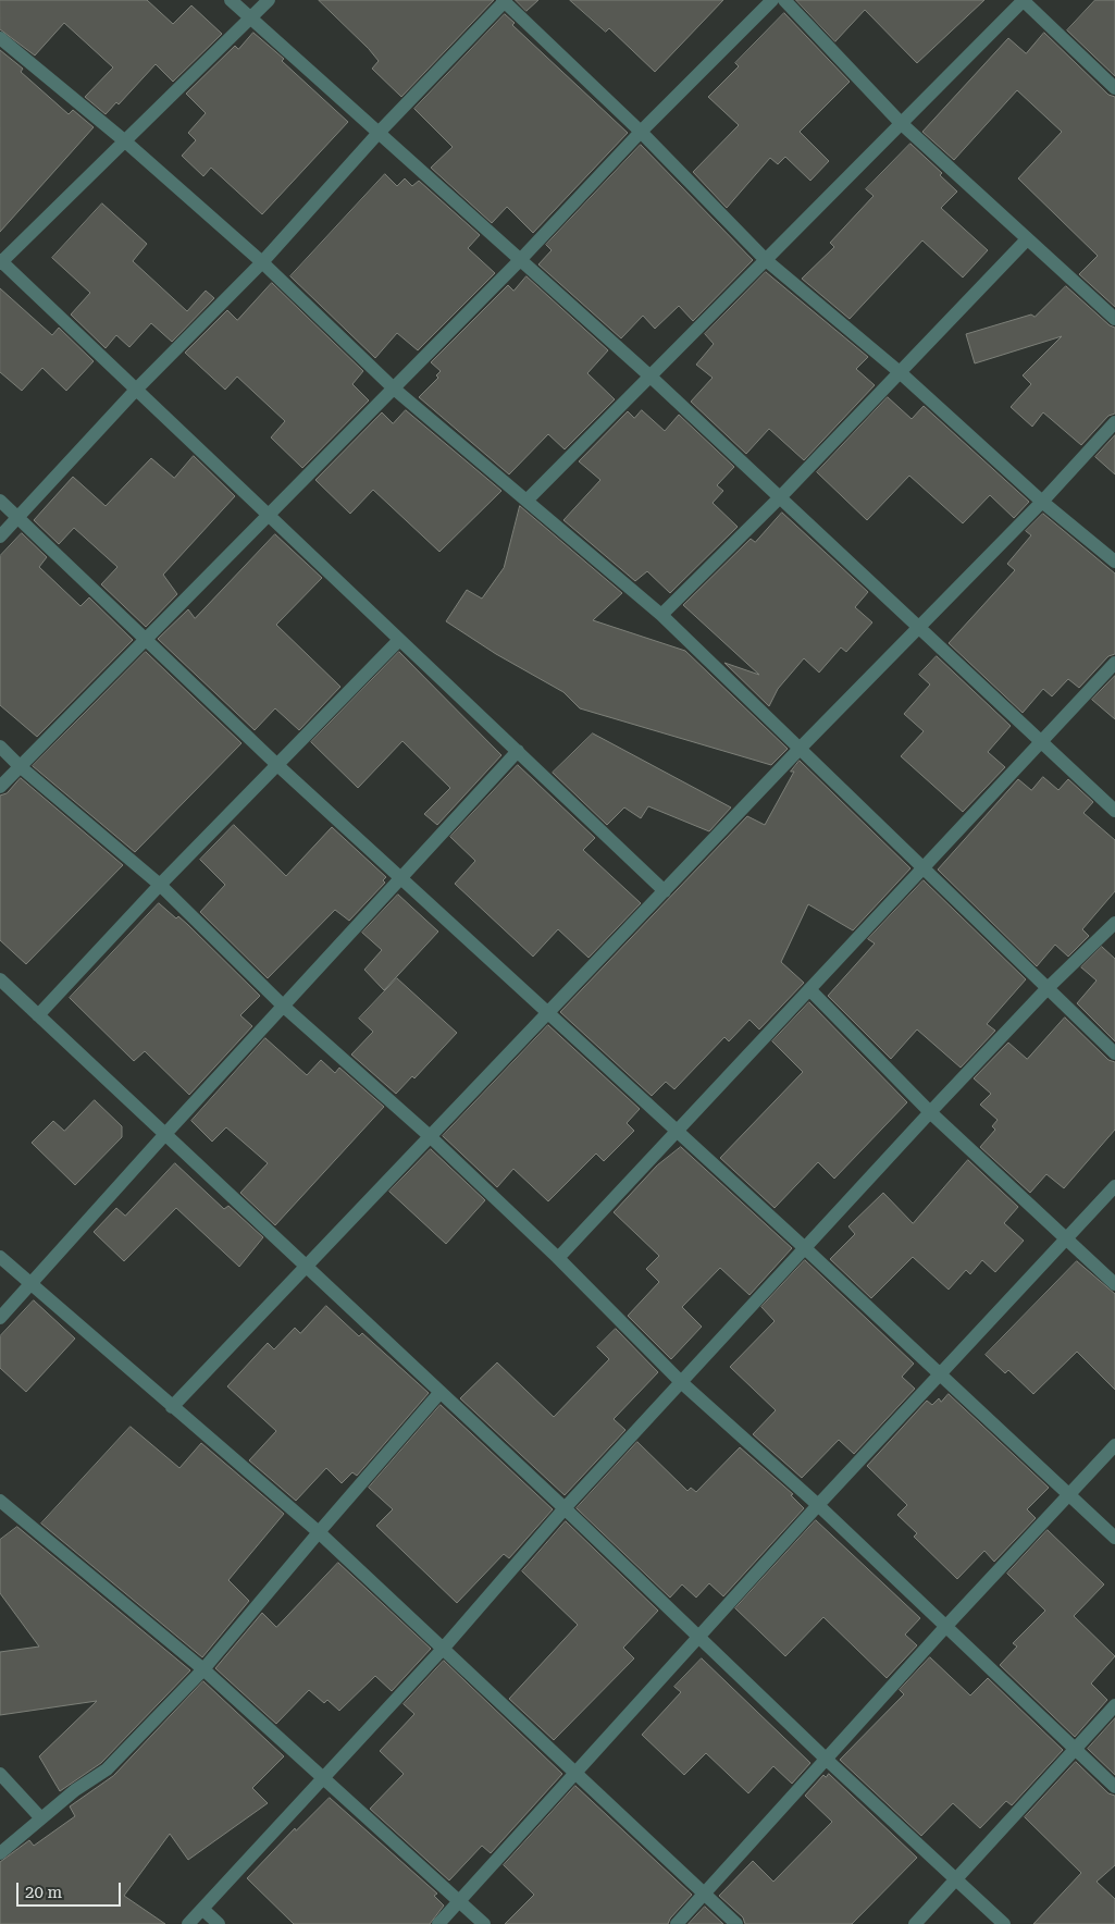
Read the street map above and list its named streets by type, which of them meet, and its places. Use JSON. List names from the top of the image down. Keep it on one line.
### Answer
{"scale_bar":"20 m"}
